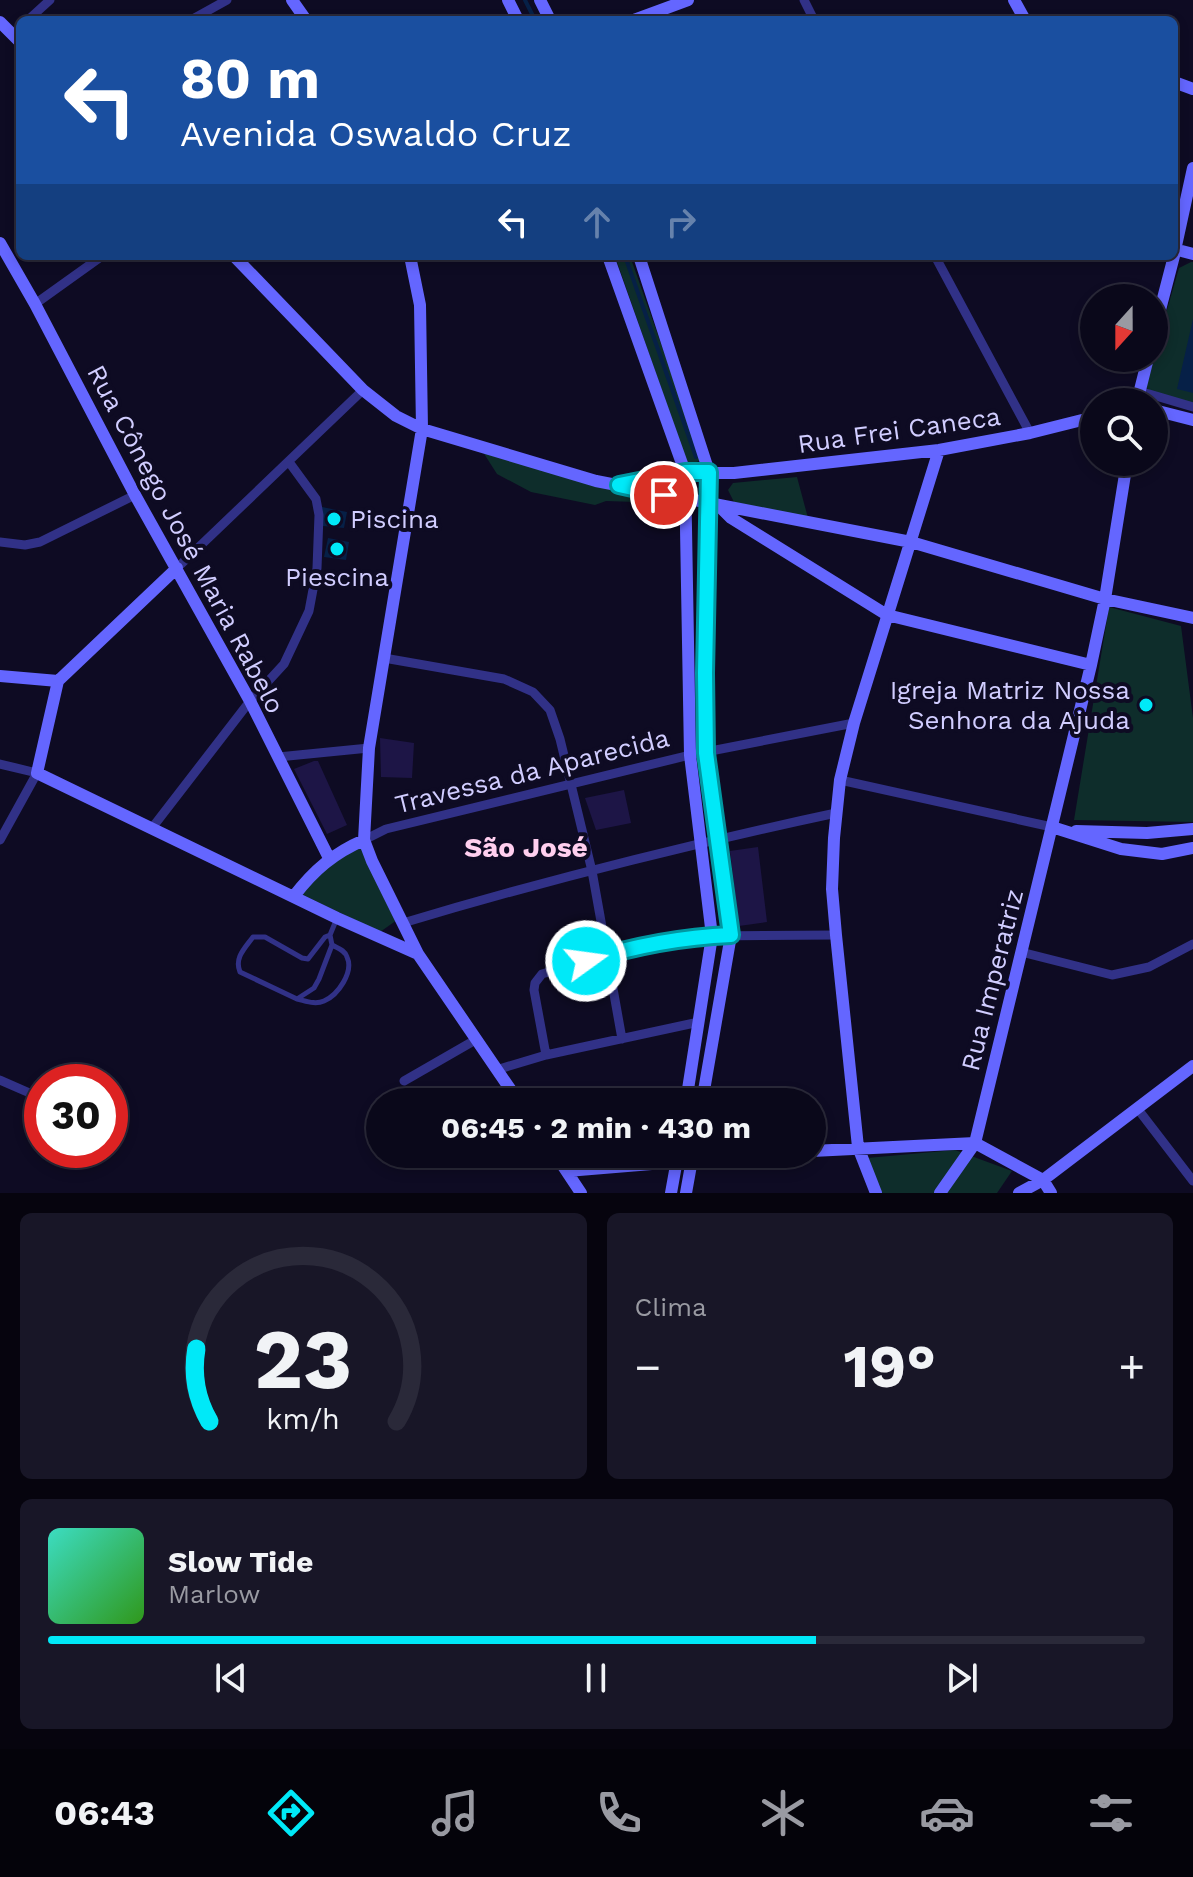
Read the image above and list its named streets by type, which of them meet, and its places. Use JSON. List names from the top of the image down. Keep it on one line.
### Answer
{"streets":{"street":["Rua Frei Caneca","Rua Cônego José Maria Rabelo","Travessa da Aparecida","Rua Imperatriz"]},"districts":["São José"],"places":["Piscina","Piescina","Igreja Matriz Nossa Senhora da Ajuda"],"north":"bottom","page":{"turn":["80 m","Avenida Oswaldo Cruz"],"limit":"30","trip":"06:45 · 2 min · 430 m","tile":"Clima","heat":["−","19°","+"],"song":["Slow Tide","Marlow"],"tabs":"06:43","gauge":["23","km/h"]}}
